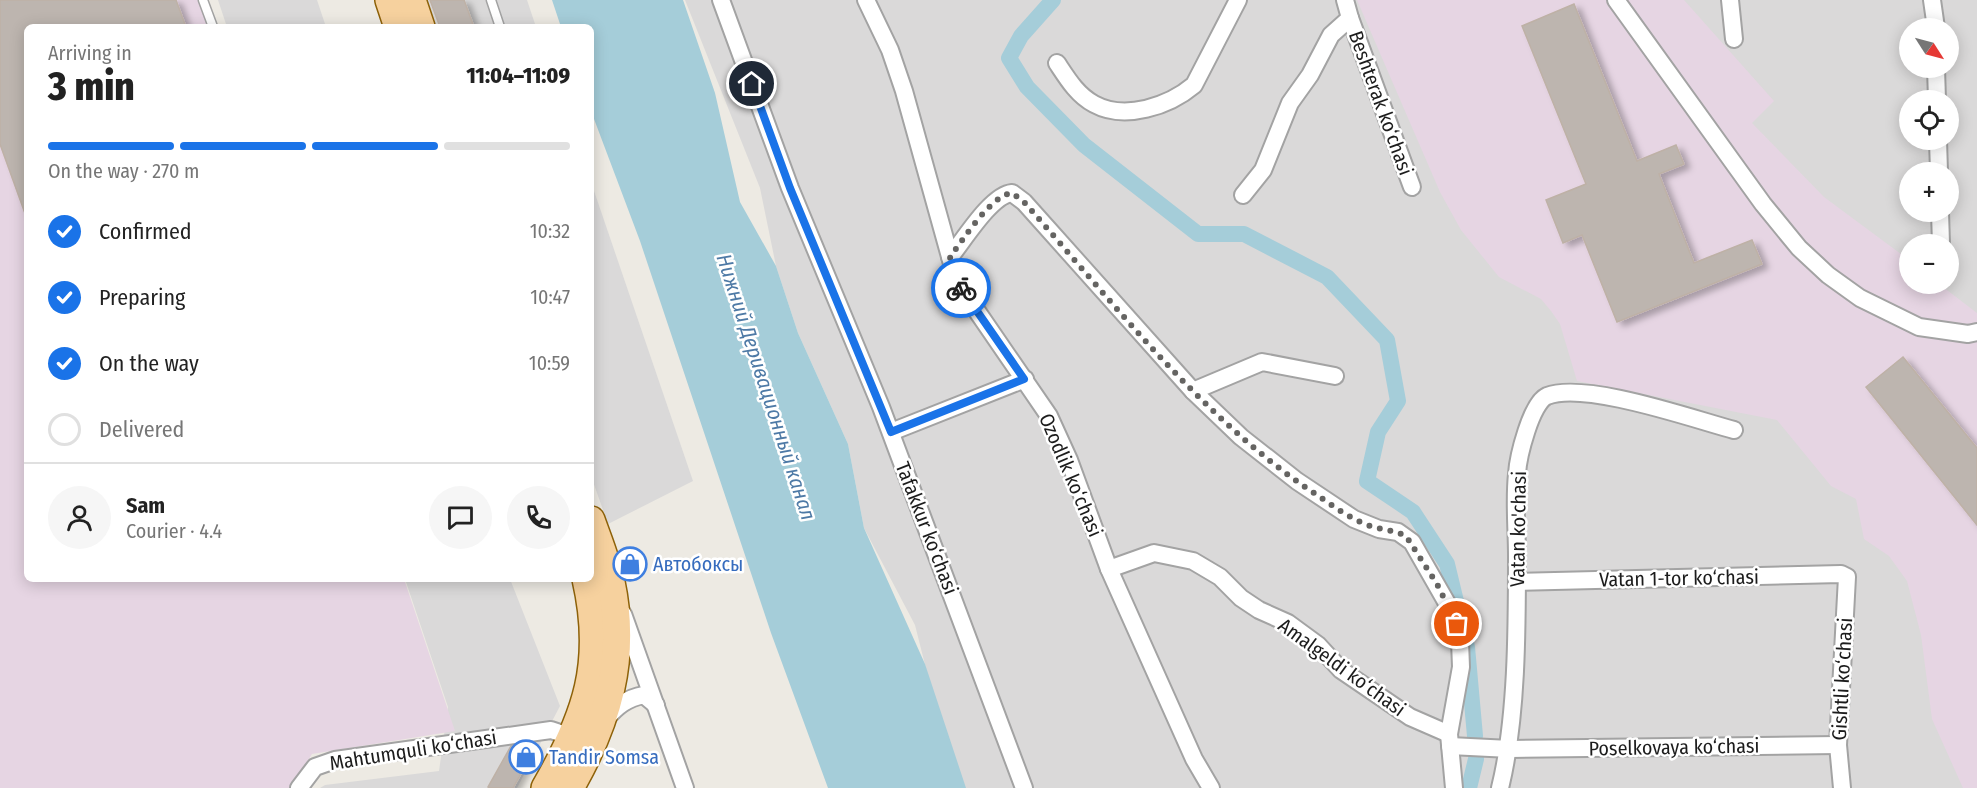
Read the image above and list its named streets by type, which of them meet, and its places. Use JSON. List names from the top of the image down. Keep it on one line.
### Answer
{"streets":{"street":["Beshterak ko‘chasi","Ozodlik ko‘chasi","Tafakkur ko‘chasi","Vatan ko'chasi","Vatan 1-tor ko‘chasi","Amalgeldi ko‘chasi","Gishtli ko‘chasi","Poselkovaya ko‘chasi","Mahtumquli ko‘chasi"]},"crossings":[["Ozodlik ko‘chasi","Amalgeldi ko‘chasi"],["Vatan ko'chasi","Vatan 1-tor ko‘chasi"],["Vatan ko'chasi","Poselkovaya ko‘chasi"],["Vatan 1-tor ko‘chasi","Gishtli ko‘chasi"],["Amalgeldi ko‘chasi","Poselkovaya ko‘chasi"],["Gishtli ko‘chasi","Poselkovaya ko‘chasi"]],"water":["Нижний Деривационный канал"],"places":{"shop":["Автобоксы","Tandir Somsa"]},"north":"bottom right","page":{"map_buttons":["+","−"],"heading":["3 min","Arriving in","11:04–11:09"],"panel":["Sam","Courier · 4.4"],"bar":"On the way · 270 m","list":[["Confirmed","10:32"],["Preparing","10:47"],["On the way","10:59"],"Delivered"]}}
